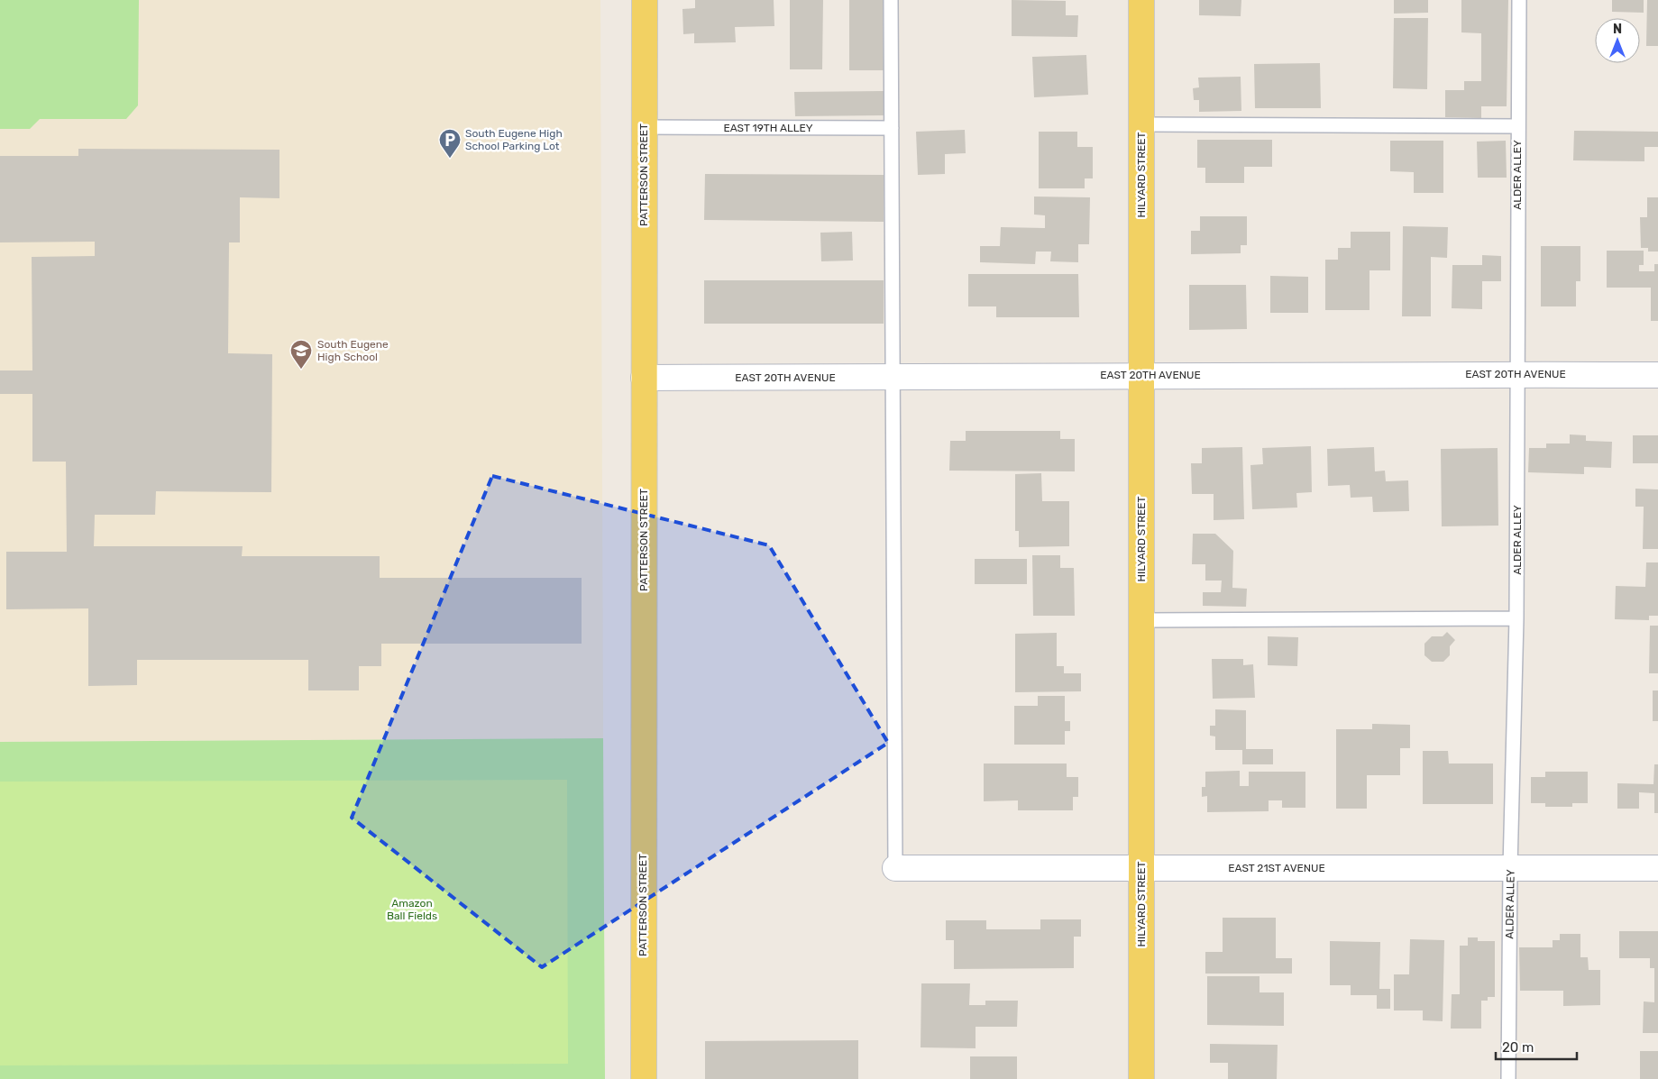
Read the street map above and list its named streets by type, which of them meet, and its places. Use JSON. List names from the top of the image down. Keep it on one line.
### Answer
{"streets":{"main road":["PATTERSON STREET","HILYARD STREET"],"street":["EAST 20TH AVENUE","EAST 21ST AVENUE"],"lane":["EAST 19TH ALLEY","ALDER ALLEY"]},"crossings":[["EAST 19TH ALLEY","PATTERSON STREET"],["PATTERSON STREET","EAST 20TH AVENUE"],["HILYARD STREET","EAST 20TH AVENUE"],["HILYARD STREET","EAST 21ST AVENUE"],["ALDER ALLEY","EAST 20TH AVENUE"],["ALDER ALLEY","EAST 21ST AVENUE"]],"parks":["Amazon Ball Fields"],"places":{"parking":["South Eugene High School Parking Lot"],"school or university":["South Eugene High School"]},"scale_bar":"20 m","north":"top"}
